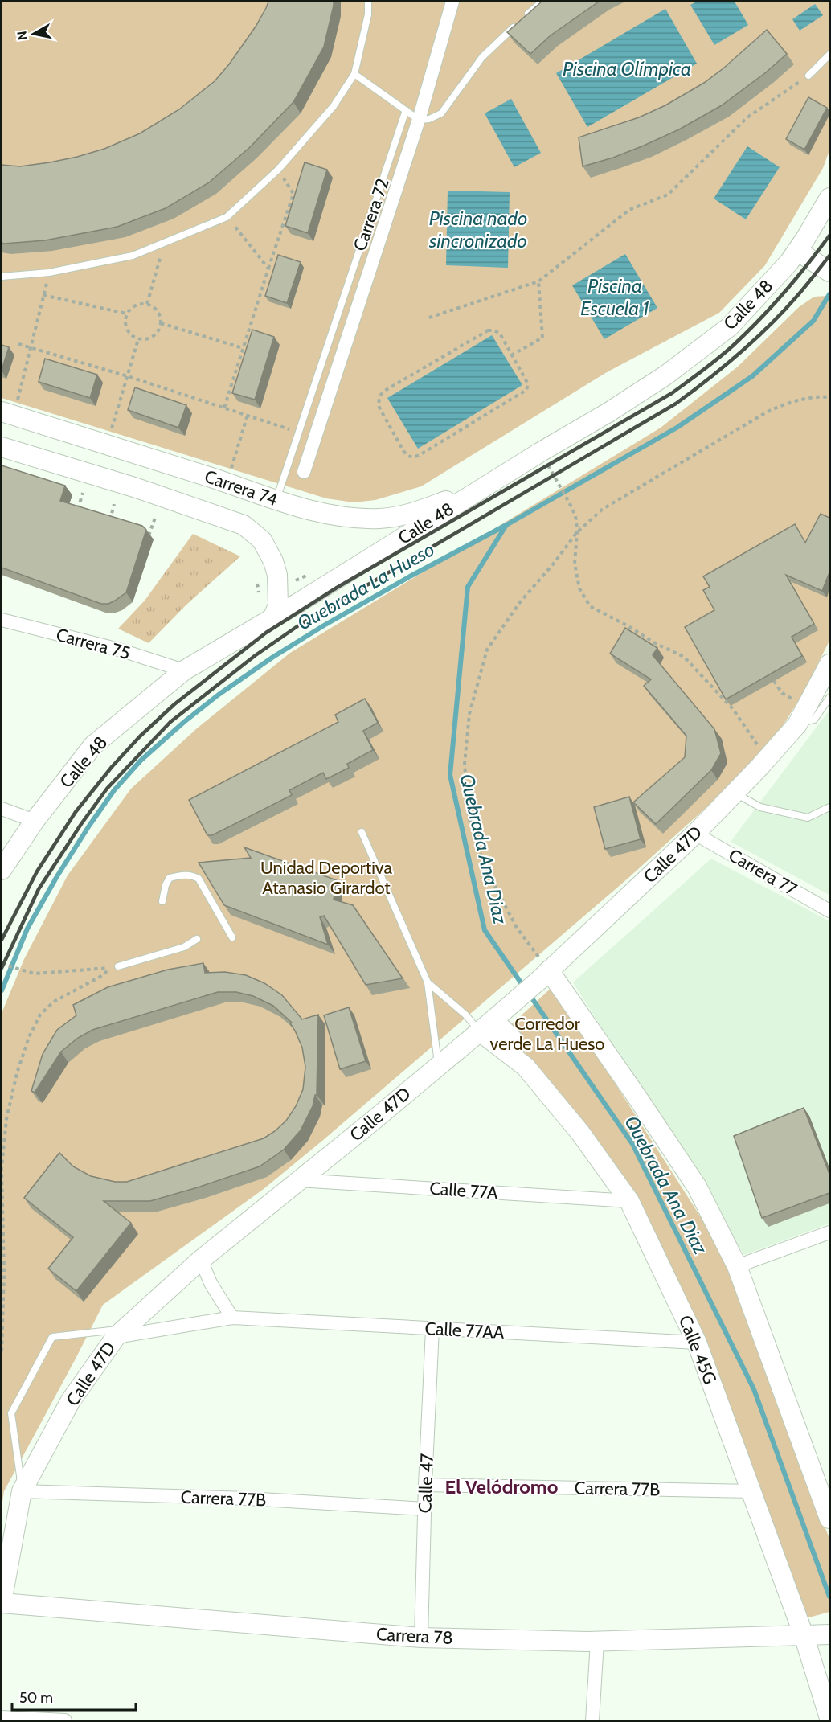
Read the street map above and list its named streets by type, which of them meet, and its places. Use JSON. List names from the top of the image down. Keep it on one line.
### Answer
{"streets":{"main road":["Calle 48","Carrera 74","Calle 47D","Calle 45G","Carrera 78"],"street":["Carrera 75","Carrera 77","Calle 77A","Calle 77AA","Calle 47","Carrera 77B"],"lane":["Carrera 72"]},"crossings":[["Carrera 72","Carrera 74"],["Calle 48","Carrera 74"],["Calle 48","Carrera 75"],["Calle 47D","Carrera 77"],["Calle 47D","Calle 77A"],["Calle 47D","Calle 77AA"],["Calle 47D","Calle 45G"],["Calle 47D","Carrera 77B"],["Calle 47D","Carrera 78"],["Calle 77A","Calle 45G"],["Calle 77AA","Calle 45G"],["Calle 77AA","Calle 47"],["Calle 45G","Carrera 77B"],["Calle 45G","Carrera 78"],["Calle 47","Carrera 77B"],["Calle 47","Carrera 78"]],"districts":["El Velódromo"],"water":["Piscina Olímpica","Piscina nado sincronizado","Piscina Escuela 1","Quebrada La Hueso","Quebrada Ana Diaz"],"parks":["Unidad Deportiva Atanasio Girardot","Corredor verde La Hueso"],"scale_bar":"50 m","north":"left"}
